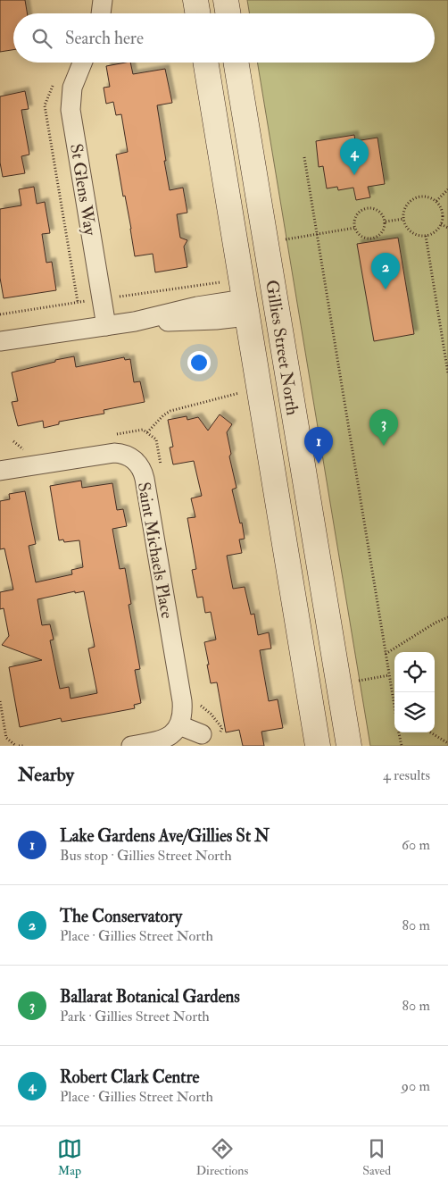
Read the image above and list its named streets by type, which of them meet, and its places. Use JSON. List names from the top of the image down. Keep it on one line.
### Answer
{"streets":{"main road":["Gillies Street North"],"street":["St Glens Way","Saint Michaels Place"]},"page":{"search":"Search here","pins":["4","2","3","1"],"heading":["Nearby","4 results"],"list":[{"mark":"1","name":"Lake Gardens Ave/Gillies St N","note":"Bus stop · Gillies Street North","value":"60 m"},{"mark":"2","name":"The Conservatory","note":"Place · Gillies Street North","value":"80 m"},{"mark":"3","name":"Ballarat Botanical Gardens","note":"Park · Gillies Street North","value":"80 m"},{"mark":"4","name":"Robert Clark Centre","note":"Place · Gillies Street North","value":"90 m"}],"nav":["Map","Directions","Saved"]}}
